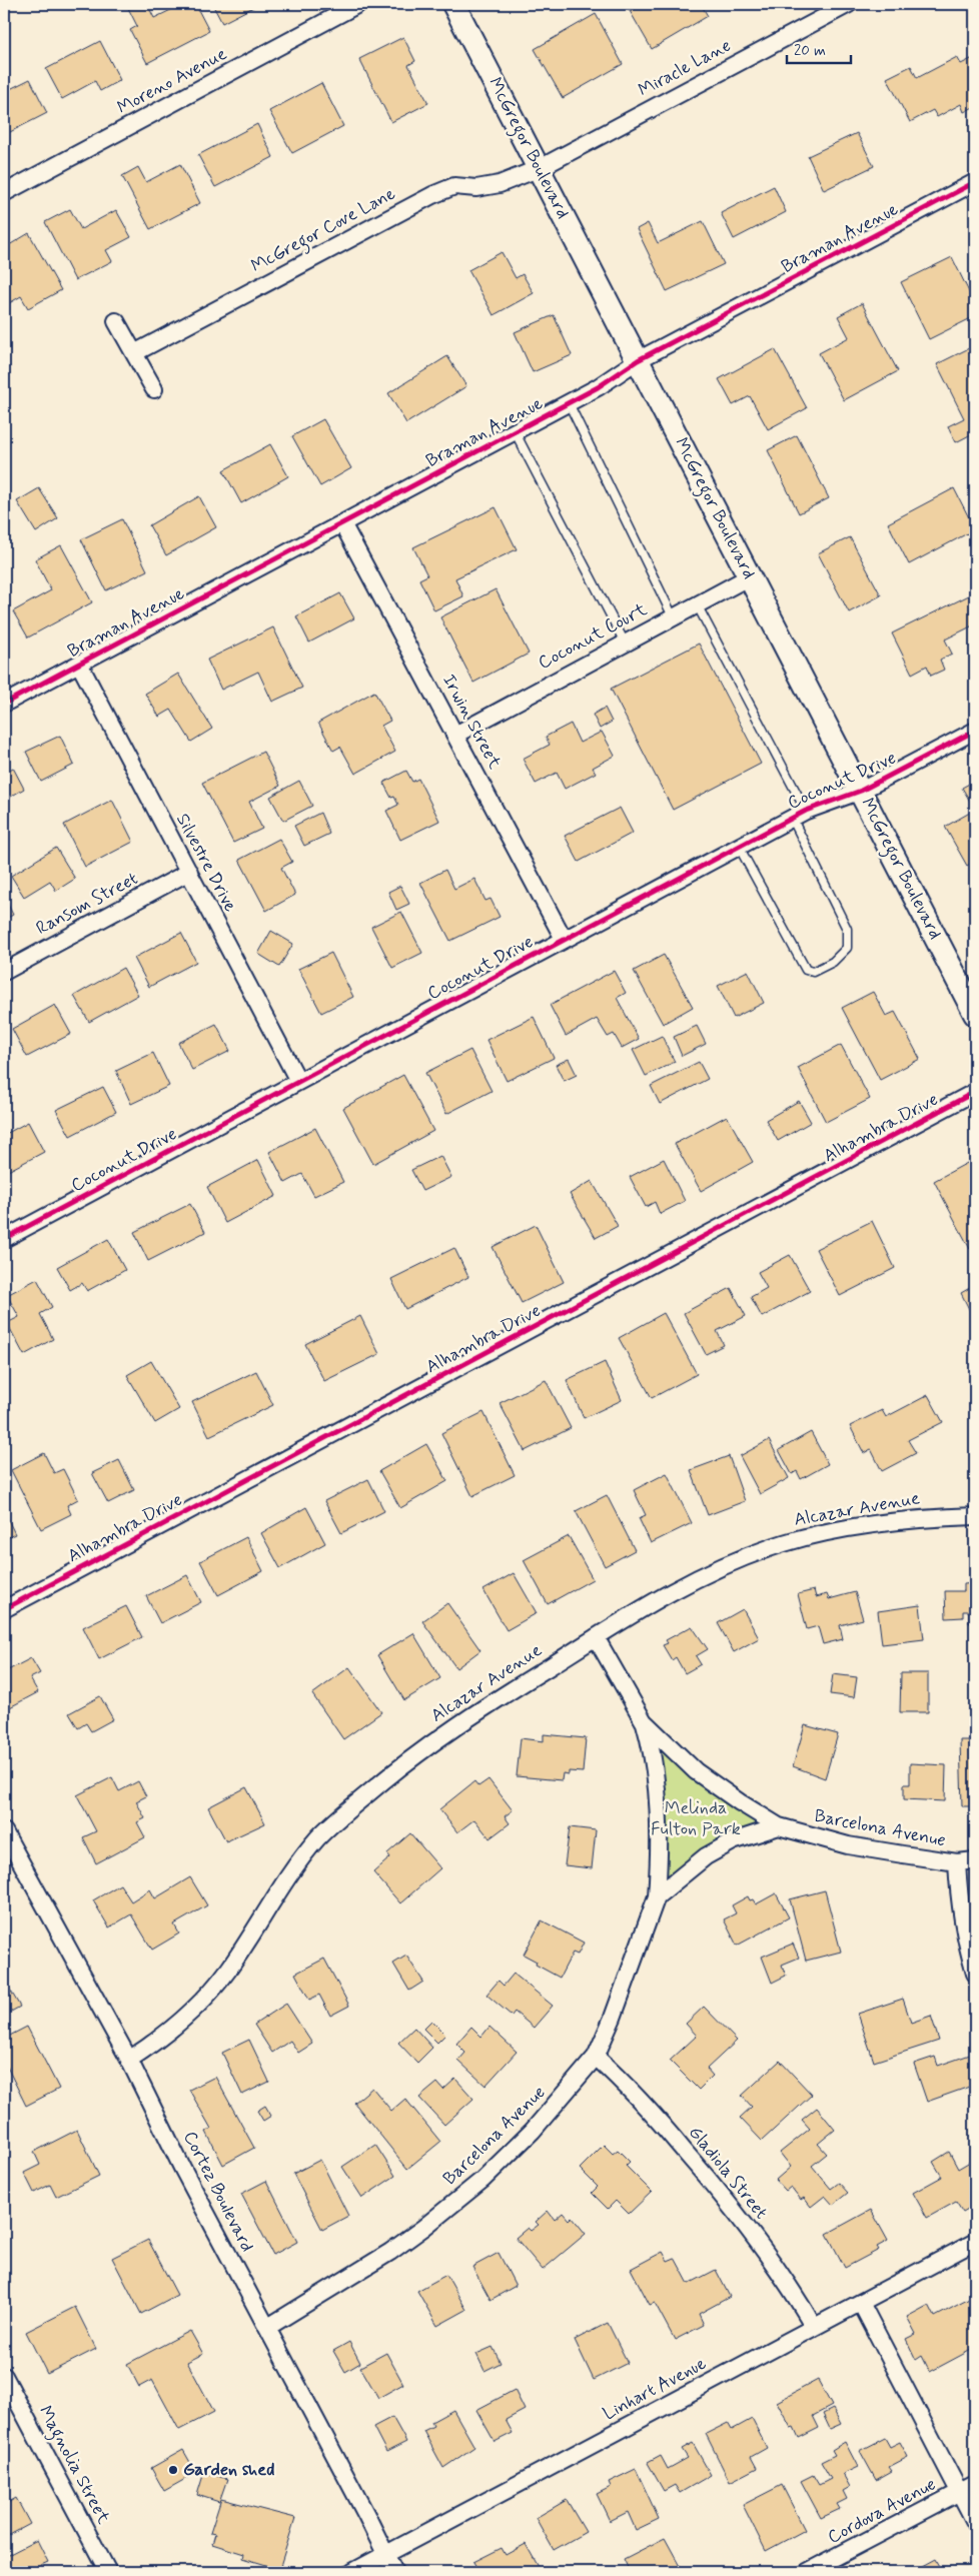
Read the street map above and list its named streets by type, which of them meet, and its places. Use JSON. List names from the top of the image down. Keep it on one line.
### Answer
{"streets":{"main road":["McGregor Boulevard"],"street":["Miracle Lane","Moreno Avenue","McGregor Cove Lane","Braman Avenue","Coconut Court","Irwin Street","Coconut Drive","Silvestre Drive","Ransom Street","Alhambra Drive","Alcazar Avenue","Barcelona Avenue","Gladiola Street","Cortez Boulevard","Linhart Avenue","Magnolia Street","Cordova Avenue"]},"crossings":[["Miracle Lane","McGregor Boulevard"],["Miracle Lane","McGregor Cove Lane"],["McGregor Boulevard","McGregor Cove Lane"],["McGregor Boulevard","Braman Avenue"],["McGregor Boulevard","Coconut Court"],["McGregor Boulevard","Coconut Drive"],["Braman Avenue","Irwin Street"],["Braman Avenue","Silvestre Drive"],["Coconut Court","Irwin Street"],["Irwin Street","Coconut Drive"],["Coconut Drive","Silvestre Drive"],["Silvestre Drive","Ransom Street"],["Alcazar Avenue","Barcelona Avenue"],["Alcazar Avenue","Cortez Boulevard"],["Barcelona Avenue","Gladiola Street"],["Barcelona Avenue","Cortez Boulevard"],["Gladiola Street","Linhart Avenue"],["Cortez Boulevard","Linhart Avenue"]],"parks":["Melinda Fulton Park"],"places":["Garden shed"],"scale_bar":"20 m"}
